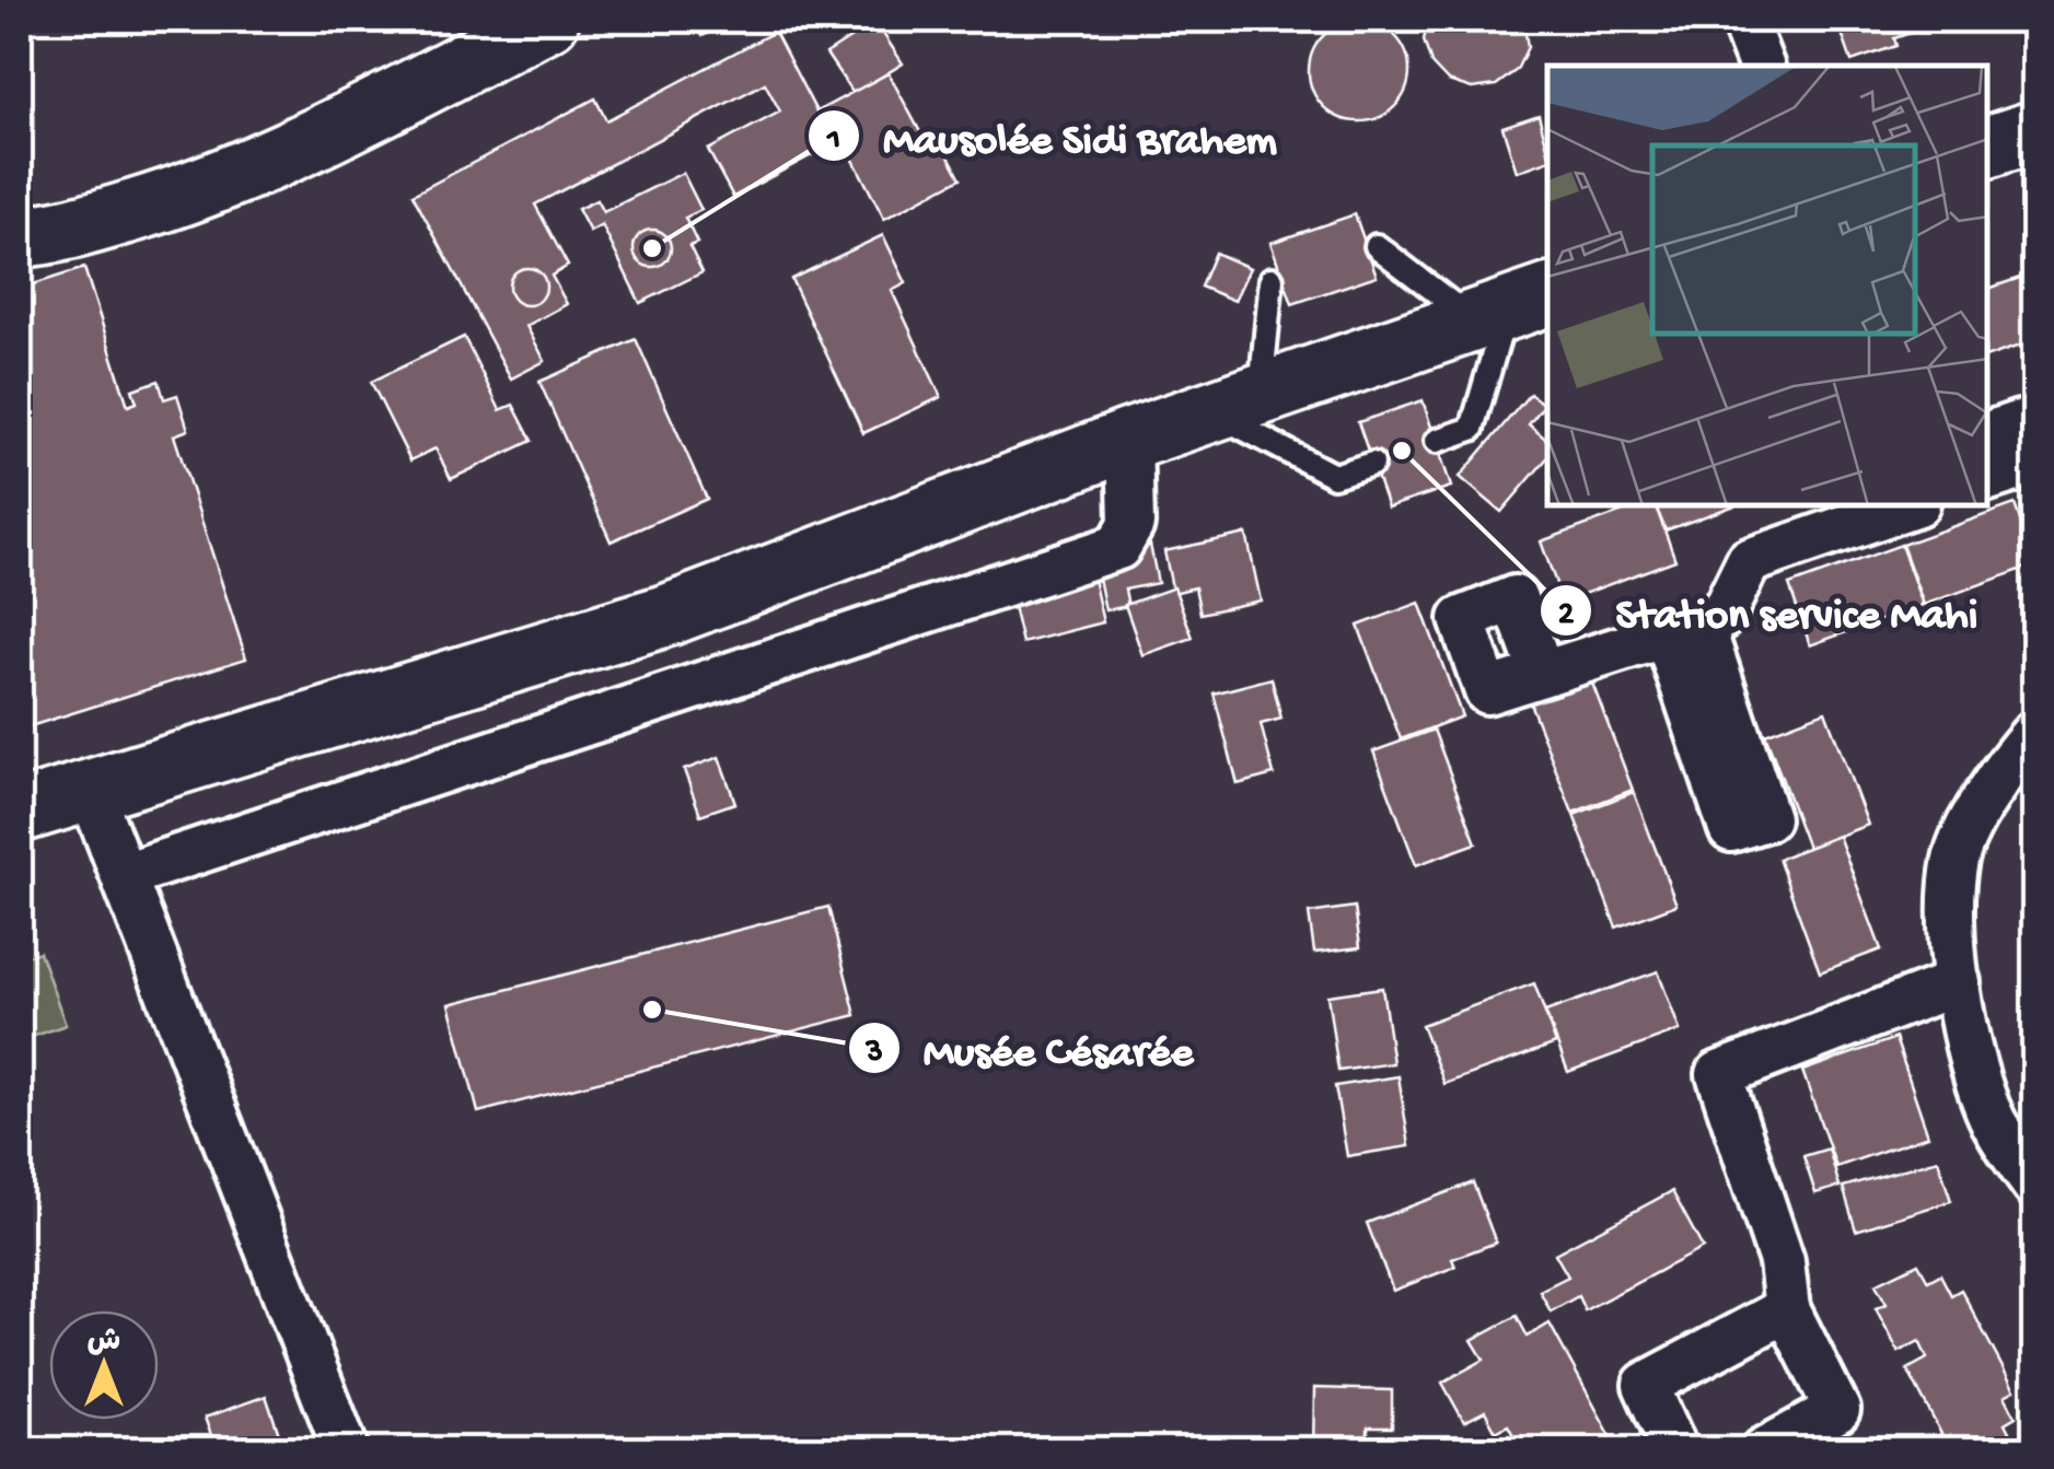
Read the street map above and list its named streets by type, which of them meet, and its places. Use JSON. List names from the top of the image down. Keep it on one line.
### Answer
{"places":["Mausolée Sidi Brahem","Station service Mahi","Musée Césarée"],"north":"top"}
